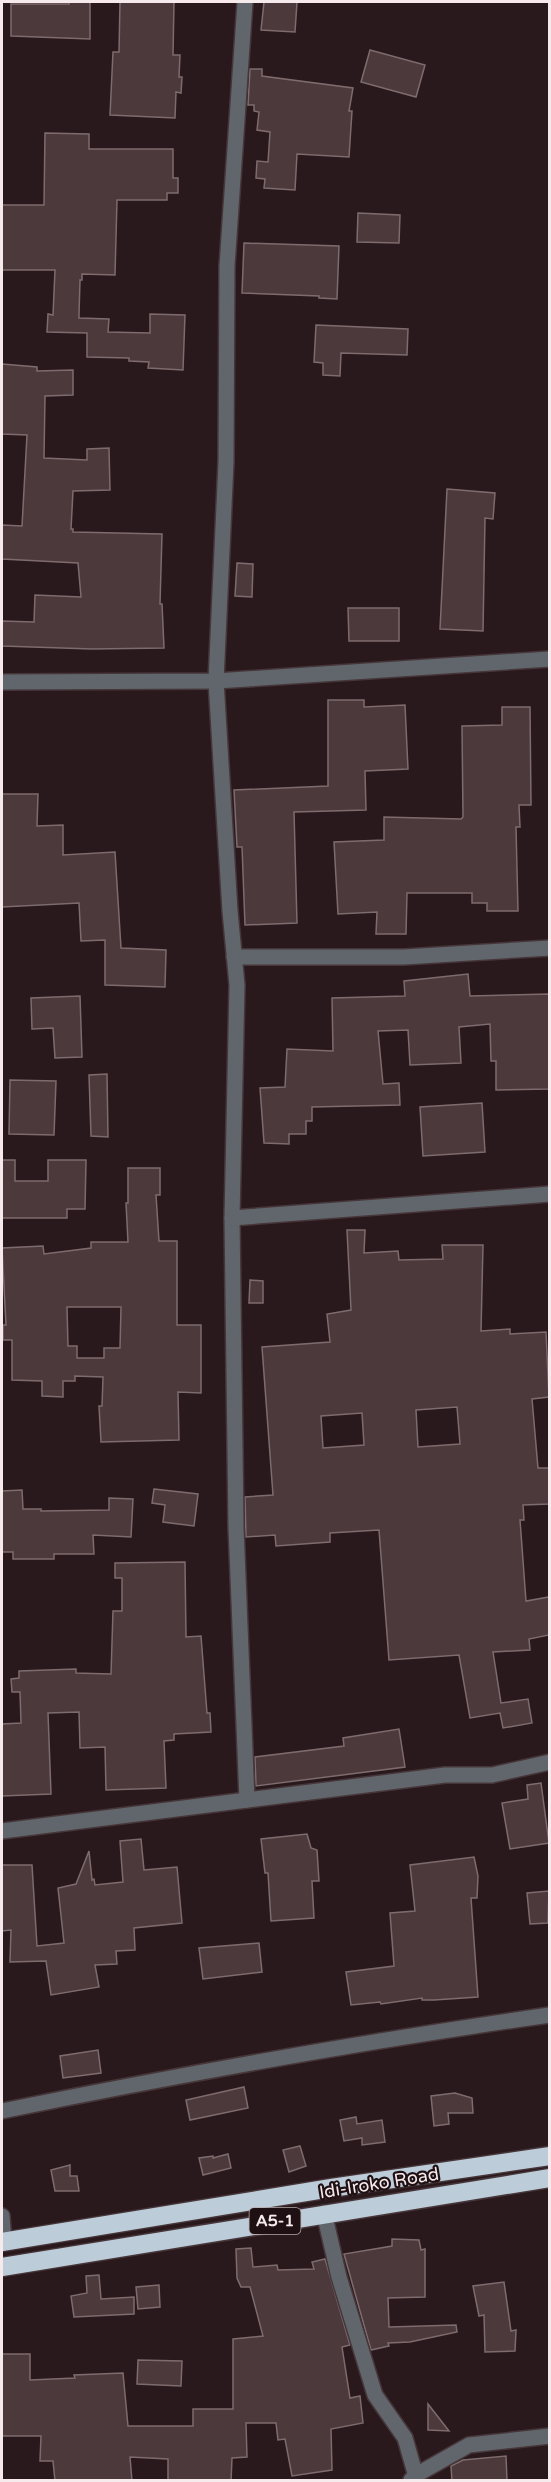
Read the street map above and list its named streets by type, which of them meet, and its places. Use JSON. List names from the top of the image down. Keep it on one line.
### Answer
{"streets":{"highway":["Idi-Iroko Road","A5-1"]}}
